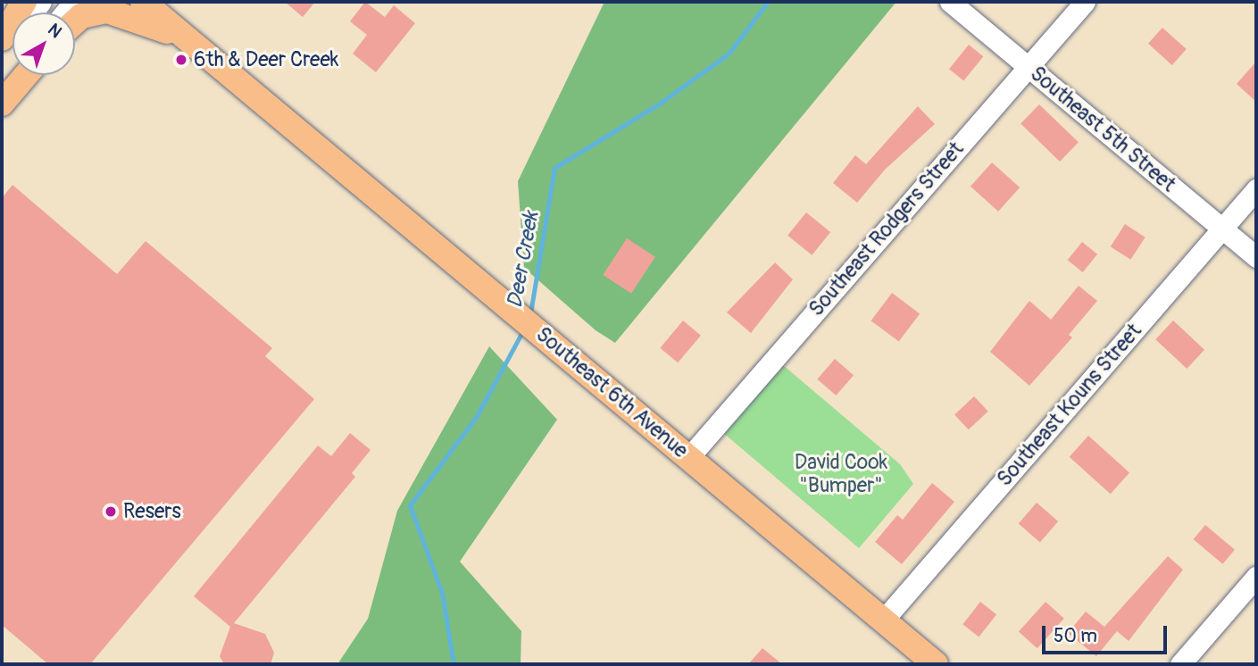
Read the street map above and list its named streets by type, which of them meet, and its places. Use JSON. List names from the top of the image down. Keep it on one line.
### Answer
{"streets":{"main road":["Southeast 6th Avenue"],"street":["Southeast 5th Street","Southeast Rodgers Street","Southeast Kouns Street"]},"crossings":[["Southeast 5th Street","Southeast Rodgers Street"],["Southeast 5th Street","Southeast Kouns Street"],["Southeast Rodgers Street","Southeast 6th Avenue"],["Southeast 6th Avenue","Southeast Kouns Street"]],"water":["Deer Creek"],"parks":["David Cook \"Bumper\""],"places":["6th & Deer Creek","Resers"],"scale_bar":"50 m","north":"top right"}
